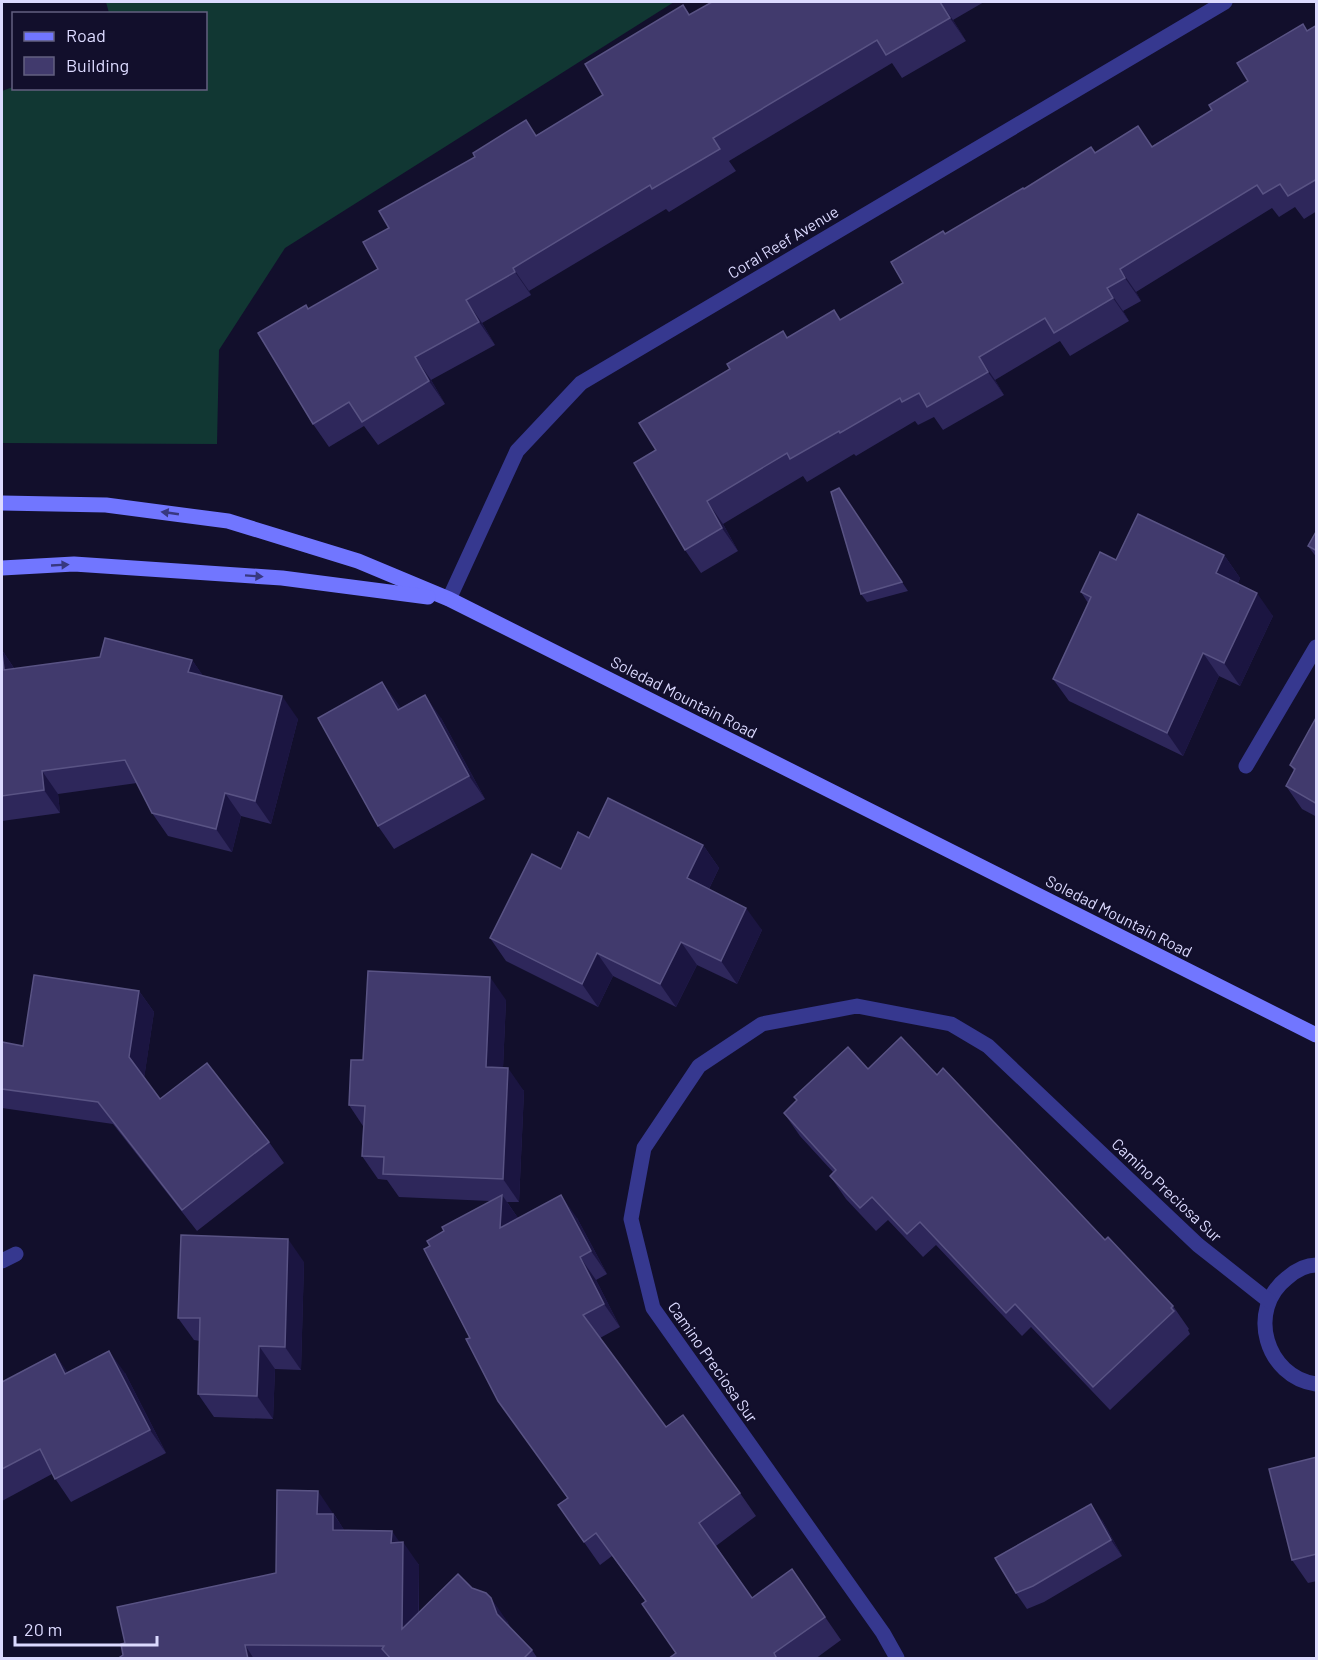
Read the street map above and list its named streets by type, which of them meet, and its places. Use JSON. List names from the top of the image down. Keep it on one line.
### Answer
{"streets":{"main road":["Soledad Mountain Road"],"street":["Coral Reef Avenue","Camino Preciosa Sur"]},"crossings":[["Coral Reef Avenue","Soledad Mountain Road"]],"legend":["Road","Building"],"scale_bar":"20 m"}
